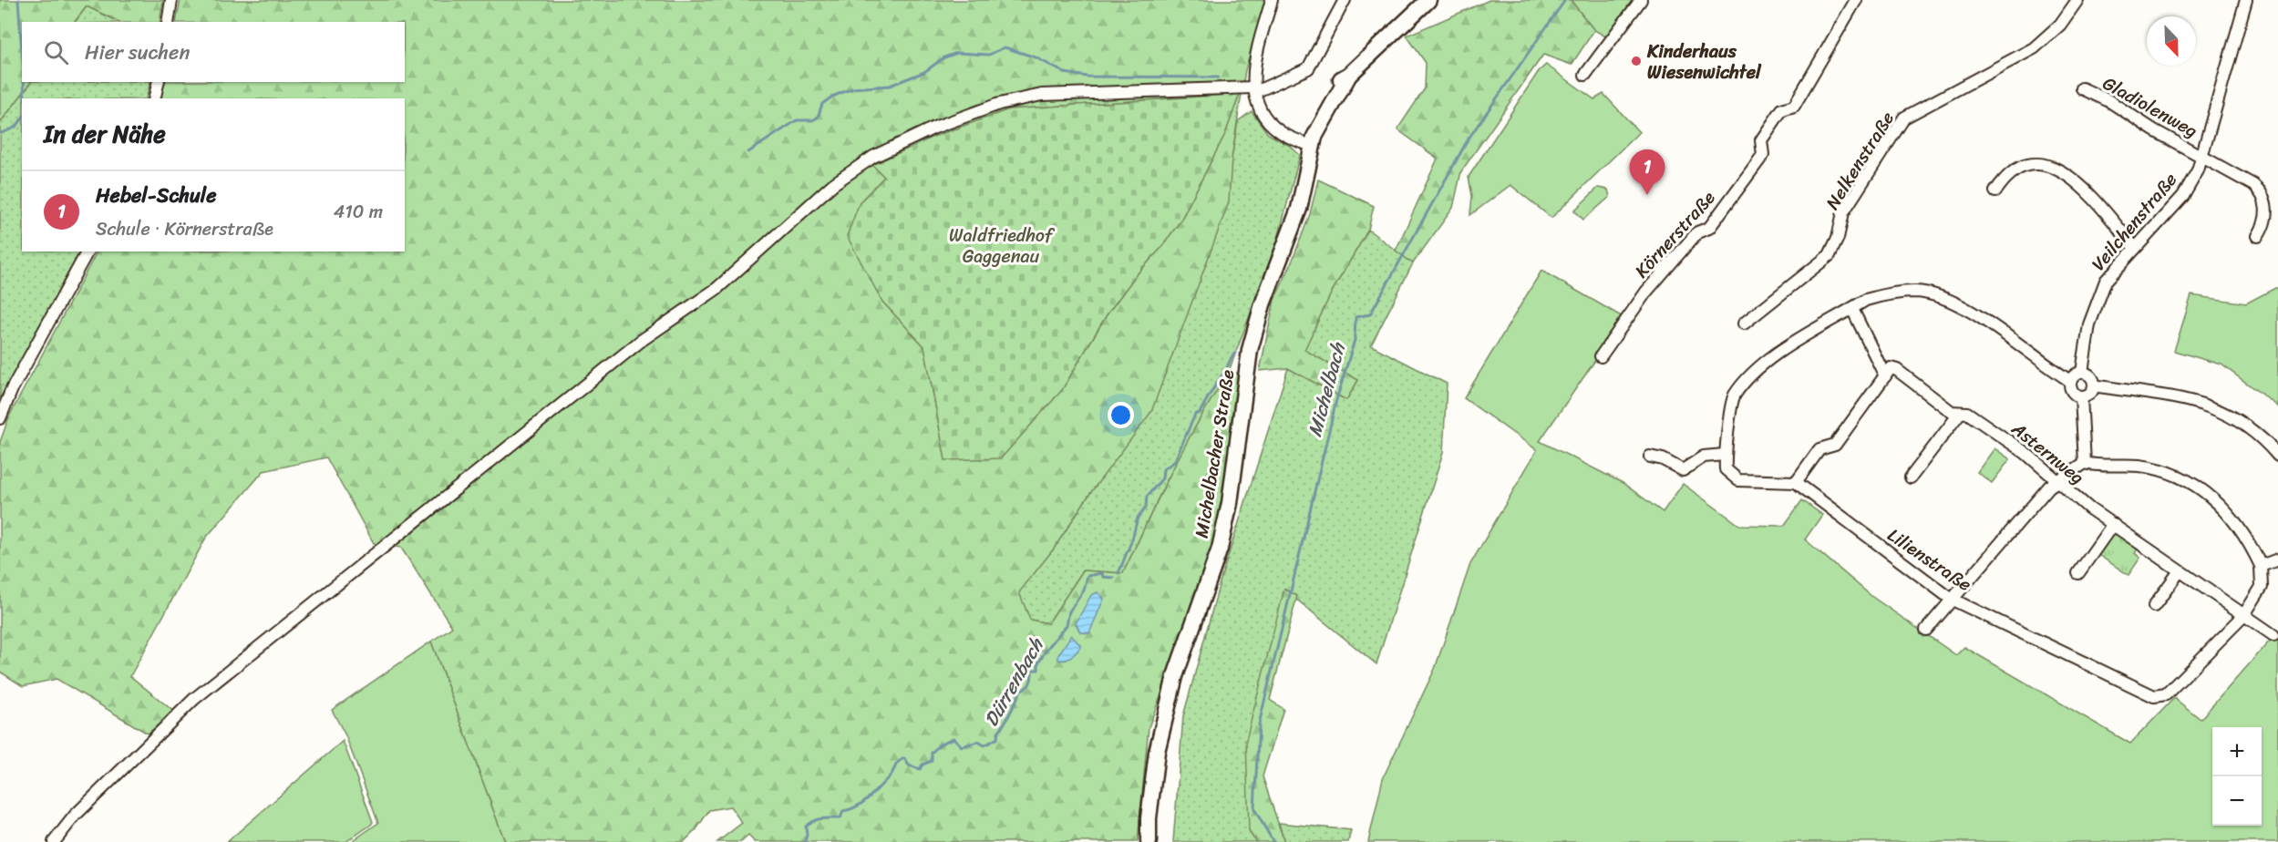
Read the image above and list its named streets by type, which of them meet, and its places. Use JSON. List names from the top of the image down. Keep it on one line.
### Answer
{"streets":{"main road":["Michelbacher Straße"],"street":["Gladiolenweg","Nelkenstraße","Veilchenstraße","Körnerstraße","Asternweg","Lilienstraße"]},"crossings":[["Gladiolenweg","Veilchenstraße"],["Asternweg","Lilienstraße"]],"water":["Michelbach","Dürrenbach"],"parks":["Waldfriedhof Gaggenau"],"places":["Kinderhaus Wiesenwichtel"],"north":"bottom right","page":{"search":"Hier suchen","heading":"In der Nähe","pins":"1","list":[{"mark":"1","name":"Hebel-Schule","note":"Schule · Körnerstraße","value":"410 m"}],"map_buttons":["+","−"]}}
